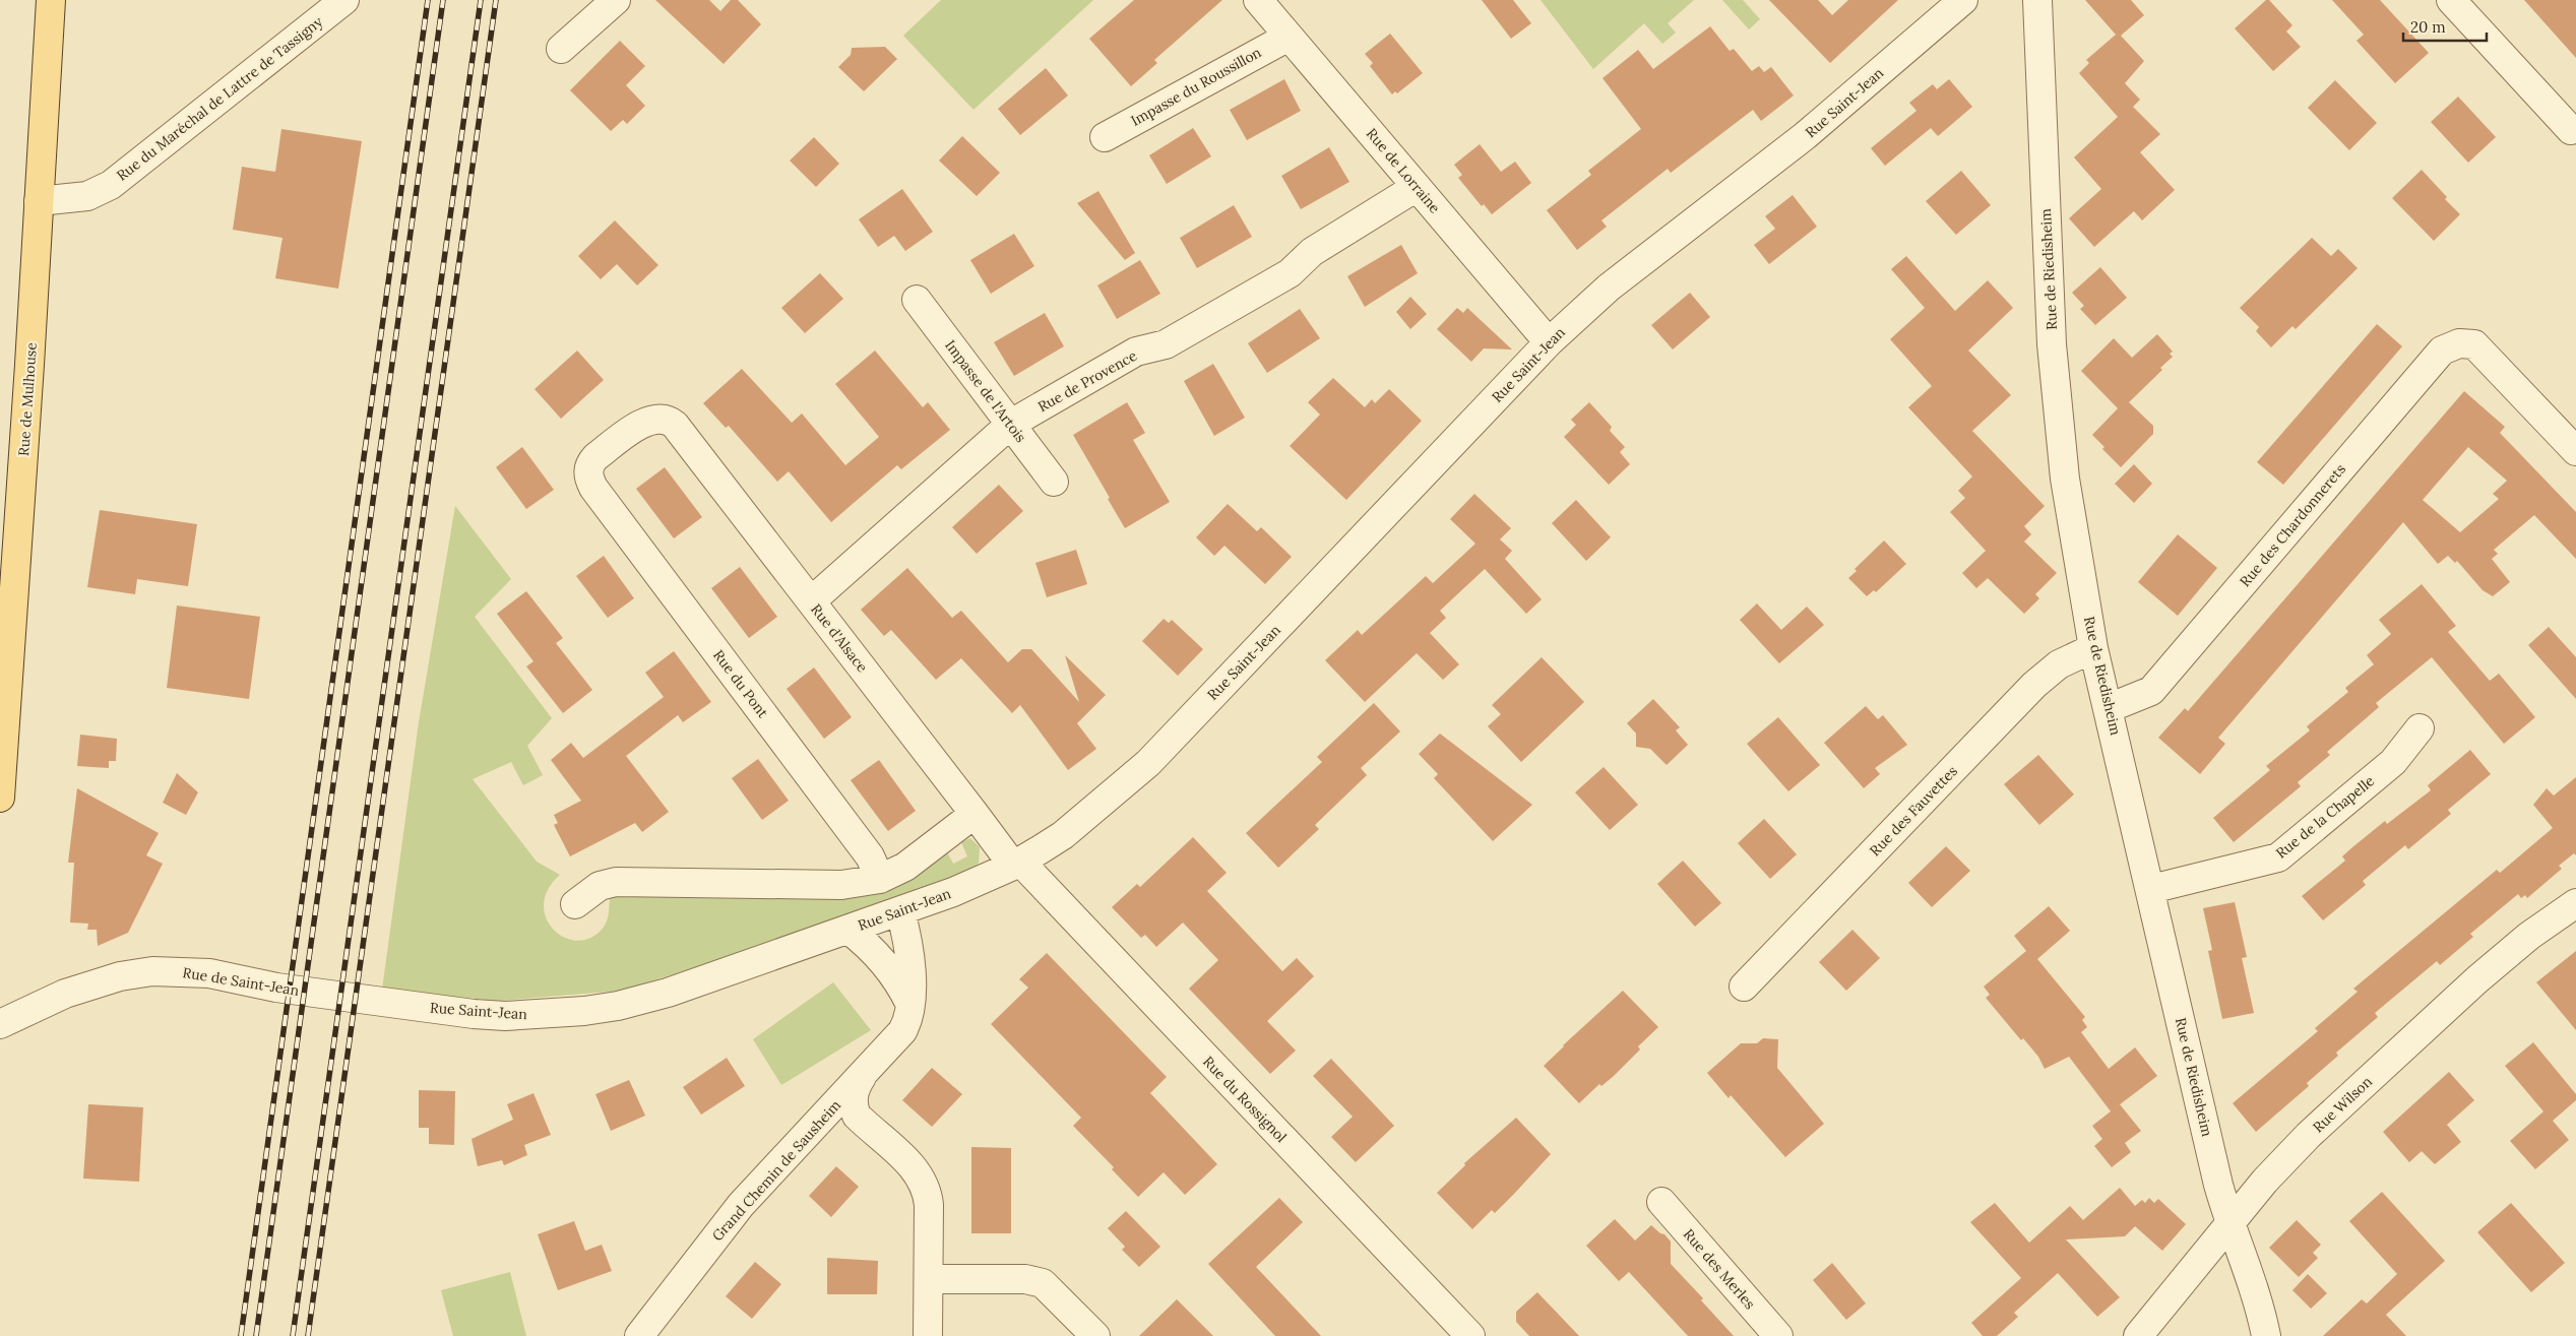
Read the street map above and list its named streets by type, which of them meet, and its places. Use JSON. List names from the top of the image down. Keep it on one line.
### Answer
{"streets":{"main road":["Rue de Mulhouse"],"street":["Impasse du Roussillon","Rue du Maréchal de Lattre de Tassigny","Rue Saint-Jean","Rue de Lorraine","Rue de Riedisheim","Rue de Provence","Impasse de l'Artois","Rue des Chardonnerets","Rue d'Alsace","Rue du Pont","Rue des Fauvettes","Rue de la Chapelle","Rue de Saint-Jean","Rue du Rossignol","Rue Wilson","Grand Chemin de Sausheim","Rue des Merles"]},"crossings":[["Impasse du Roussillon","Rue de Lorraine"],["Rue du Maréchal de Lattre de Tassigny","Rue de Mulhouse"],["Rue Saint-Jean","Rue de Lorraine"],["Rue Saint-Jean","Rue d'Alsace"],["Rue Saint-Jean","Rue de Saint-Jean"],["Rue Saint-Jean","Rue du Rossignol"],["Rue Saint-Jean","Grand Chemin de Sausheim"],["Rue de Lorraine","Rue de Provence"],["Rue de Riedisheim","Rue des Chardonnerets"],["Rue de Riedisheim","Rue des Fauvettes"],["Rue de Riedisheim","Rue de la Chapelle"],["Rue de Riedisheim","Rue Wilson"],["Rue de Provence","Impasse de l'Artois"],["Rue de Provence","Rue d'Alsace"],["Rue d'Alsace","Rue du Pont"],["Rue d'Alsace","Rue du Rossignol"]],"scale_bar":"20 m"}
